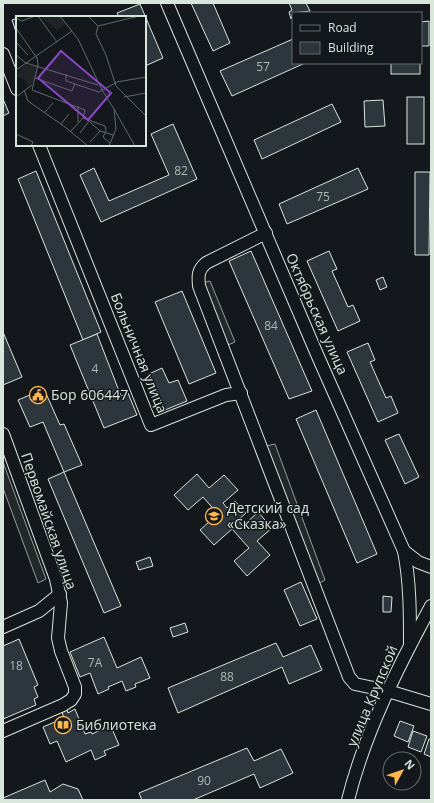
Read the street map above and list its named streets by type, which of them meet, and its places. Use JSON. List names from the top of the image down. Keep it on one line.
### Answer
{"streets":{"street":["Октябрьская улица","Больничная улица","Первомайская улица","улица Крупской"]},"crossings":[["Октябрьская улица","улица Крупской"]],"places":{"public building":["Бор 606447"],"school or university":["Детский сад «Сказка»"],"library":["Библиотека"]},"house_numbers":["57","82","75","84","4","7А","18","88","90"],"legend":["Road","Building"],"north":"top right"}
